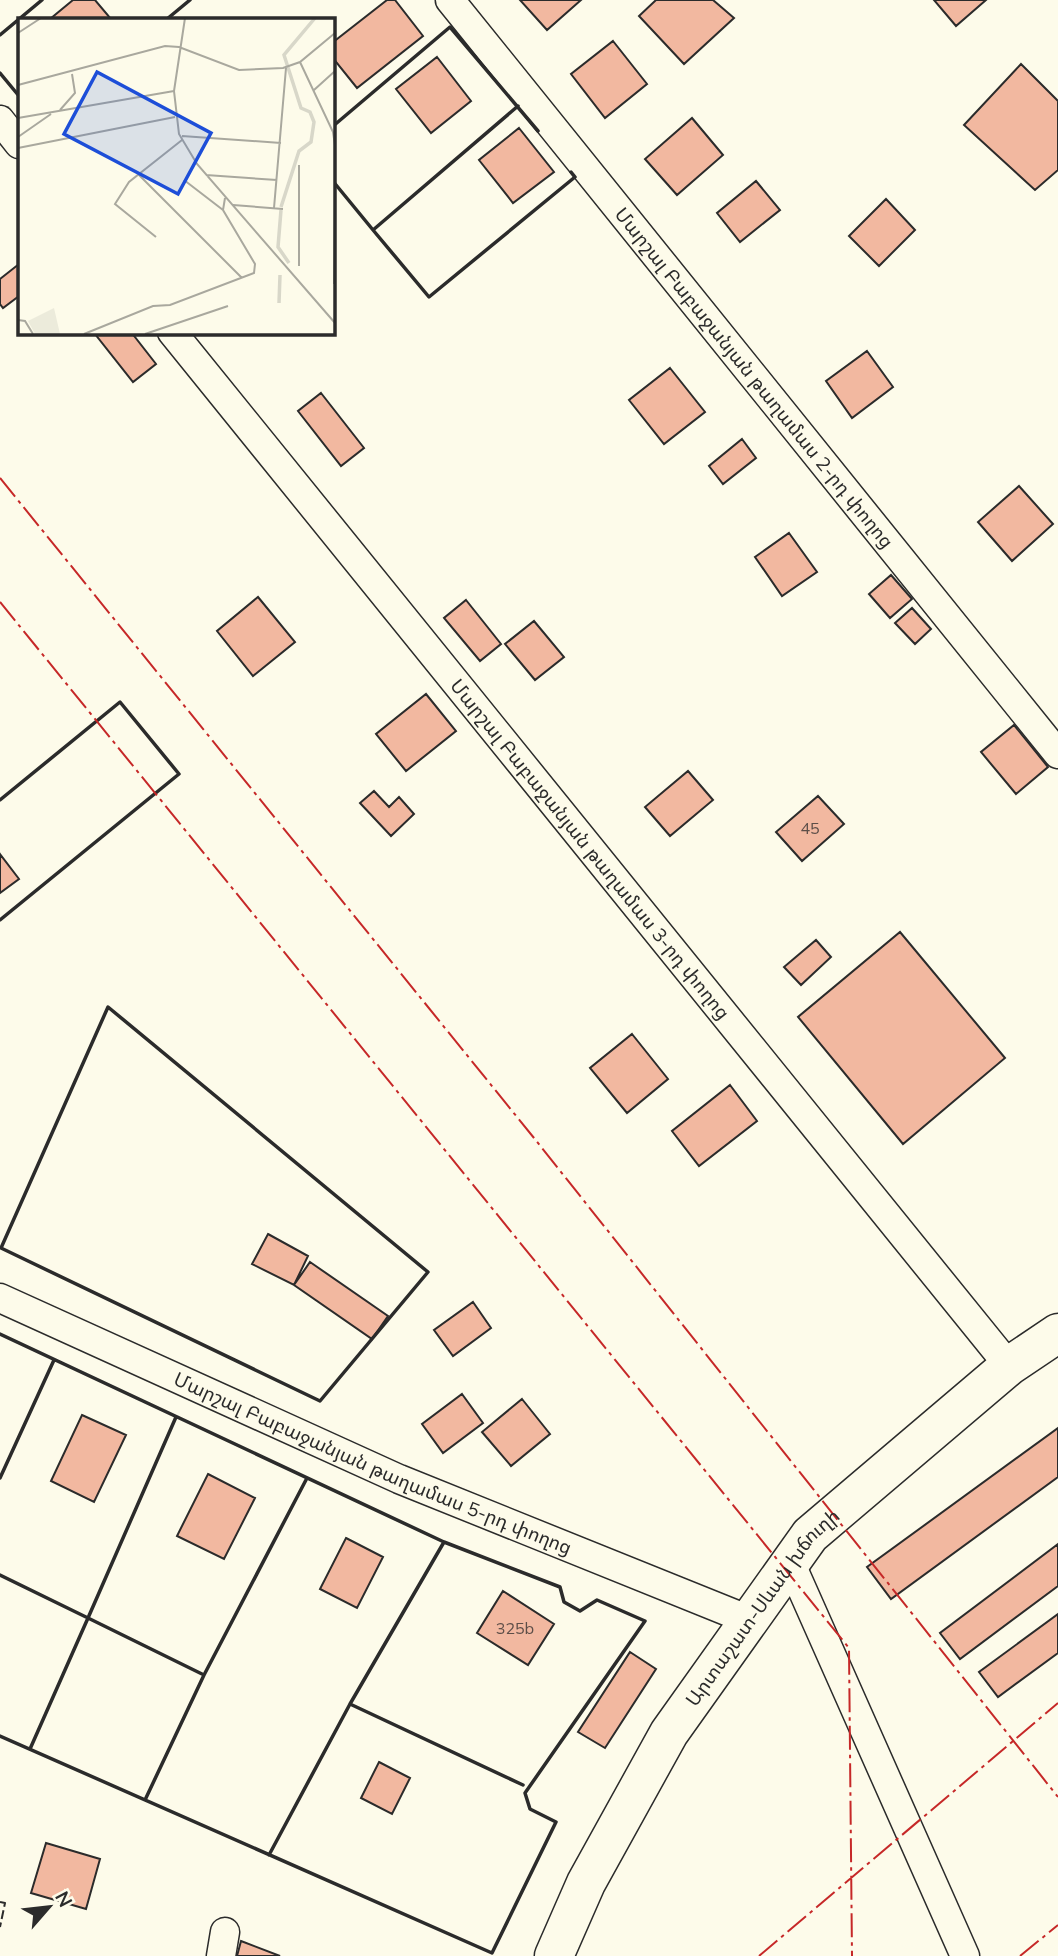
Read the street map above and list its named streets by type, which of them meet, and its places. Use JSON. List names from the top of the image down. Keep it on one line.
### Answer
{"streets":{"main road":["Արտաշատ-Սևան խճուղի"],"street":["Մարշալ Բաբաջանյան թաղամաս 2-րդ փողոց","Մարշալ Բաբաջանյան թաղամաս 3-րդ փողոց","Մարշալ Բաբաջանյան թաղամաս 5-րդ փողոց"]},"crossings":[["Մարշալ Բաբաջանյան թաղամաս 3-րդ փողոց","Արտաշատ-Սևան խճուղի"],["Մարշալ Բաբաջանյան թաղամաս 5-րդ փողոց","Արտաշատ-Սևան խճուղի"]],"house_numbers":["45","325b"],"north":"top right"}
